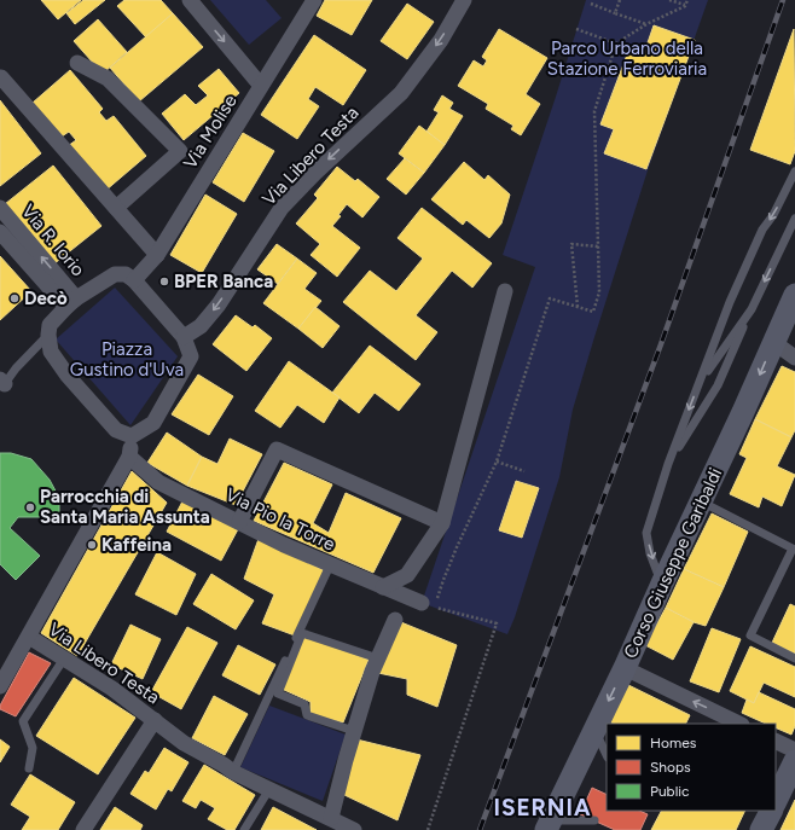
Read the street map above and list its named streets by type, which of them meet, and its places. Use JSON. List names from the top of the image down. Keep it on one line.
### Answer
{"streets":{"main road":["Corso Giuseppe Garibaldi"],"street":["Via Molise","Via Libero Testa","Via R. Iorio","Via Pio la Torre"]},"crossings":[["Via Molise","Via Libero Testa"],["Via Molise","Via R. Iorio"],["Via Libero Testa","Via R. Iorio"],["Via Libero Testa","Via Pio la Torre"]],"one_way":["Via Libero Testa","Corso Giuseppe Garibaldi"],"districts":["ISERNIA"],"parks":["Parco Urbano della Stazione Ferroviaria","Piazza Gustino d'Uva"],"places":["BPER Banca","Decò","Parrocchia di Santa Maria Assunta","Kaffeina"],"legend":["Homes","Shops","Public"]}
